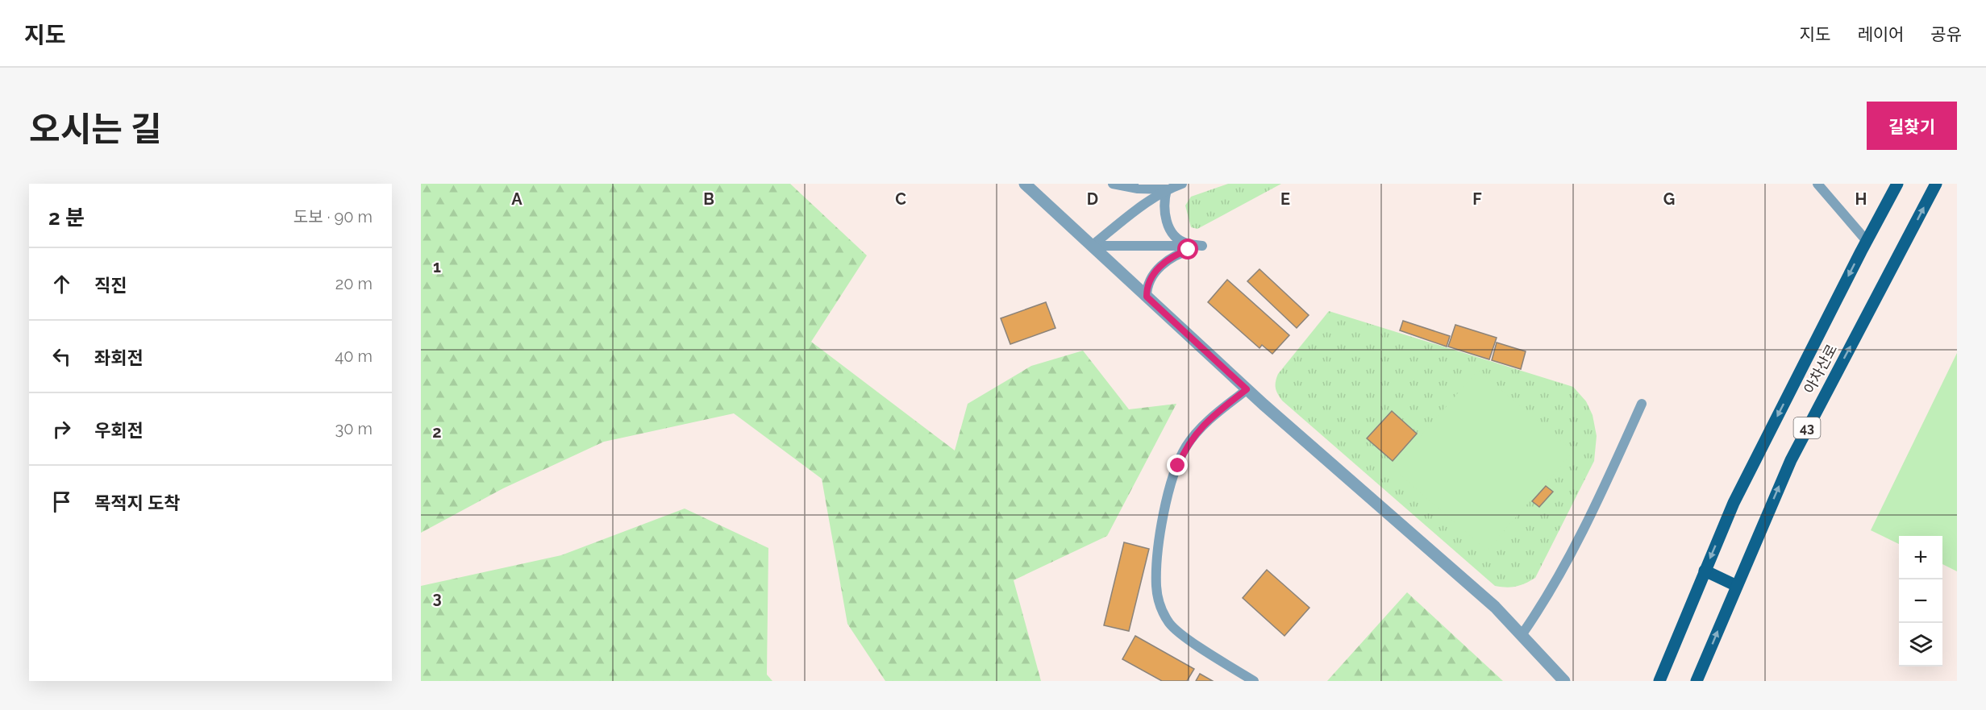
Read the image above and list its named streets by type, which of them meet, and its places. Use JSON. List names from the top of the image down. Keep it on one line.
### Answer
{"streets":{"main road":["아차산로","43"]},"page":{"header":"지도","nav":["지도","레이어","공유"],"title":"오시는 길","buttons":"길찾기","heading":["2 분","도보 · 90 m"],"list":[["직진","20 m"],["좌회전","40 m"],["우회전","30 m"],"목적지 도착"],"map_buttons":["+","−"]},"grid":{"columns":["A","B","C","D","E","F","G","H"],"rows":["1","2","3"]}}
